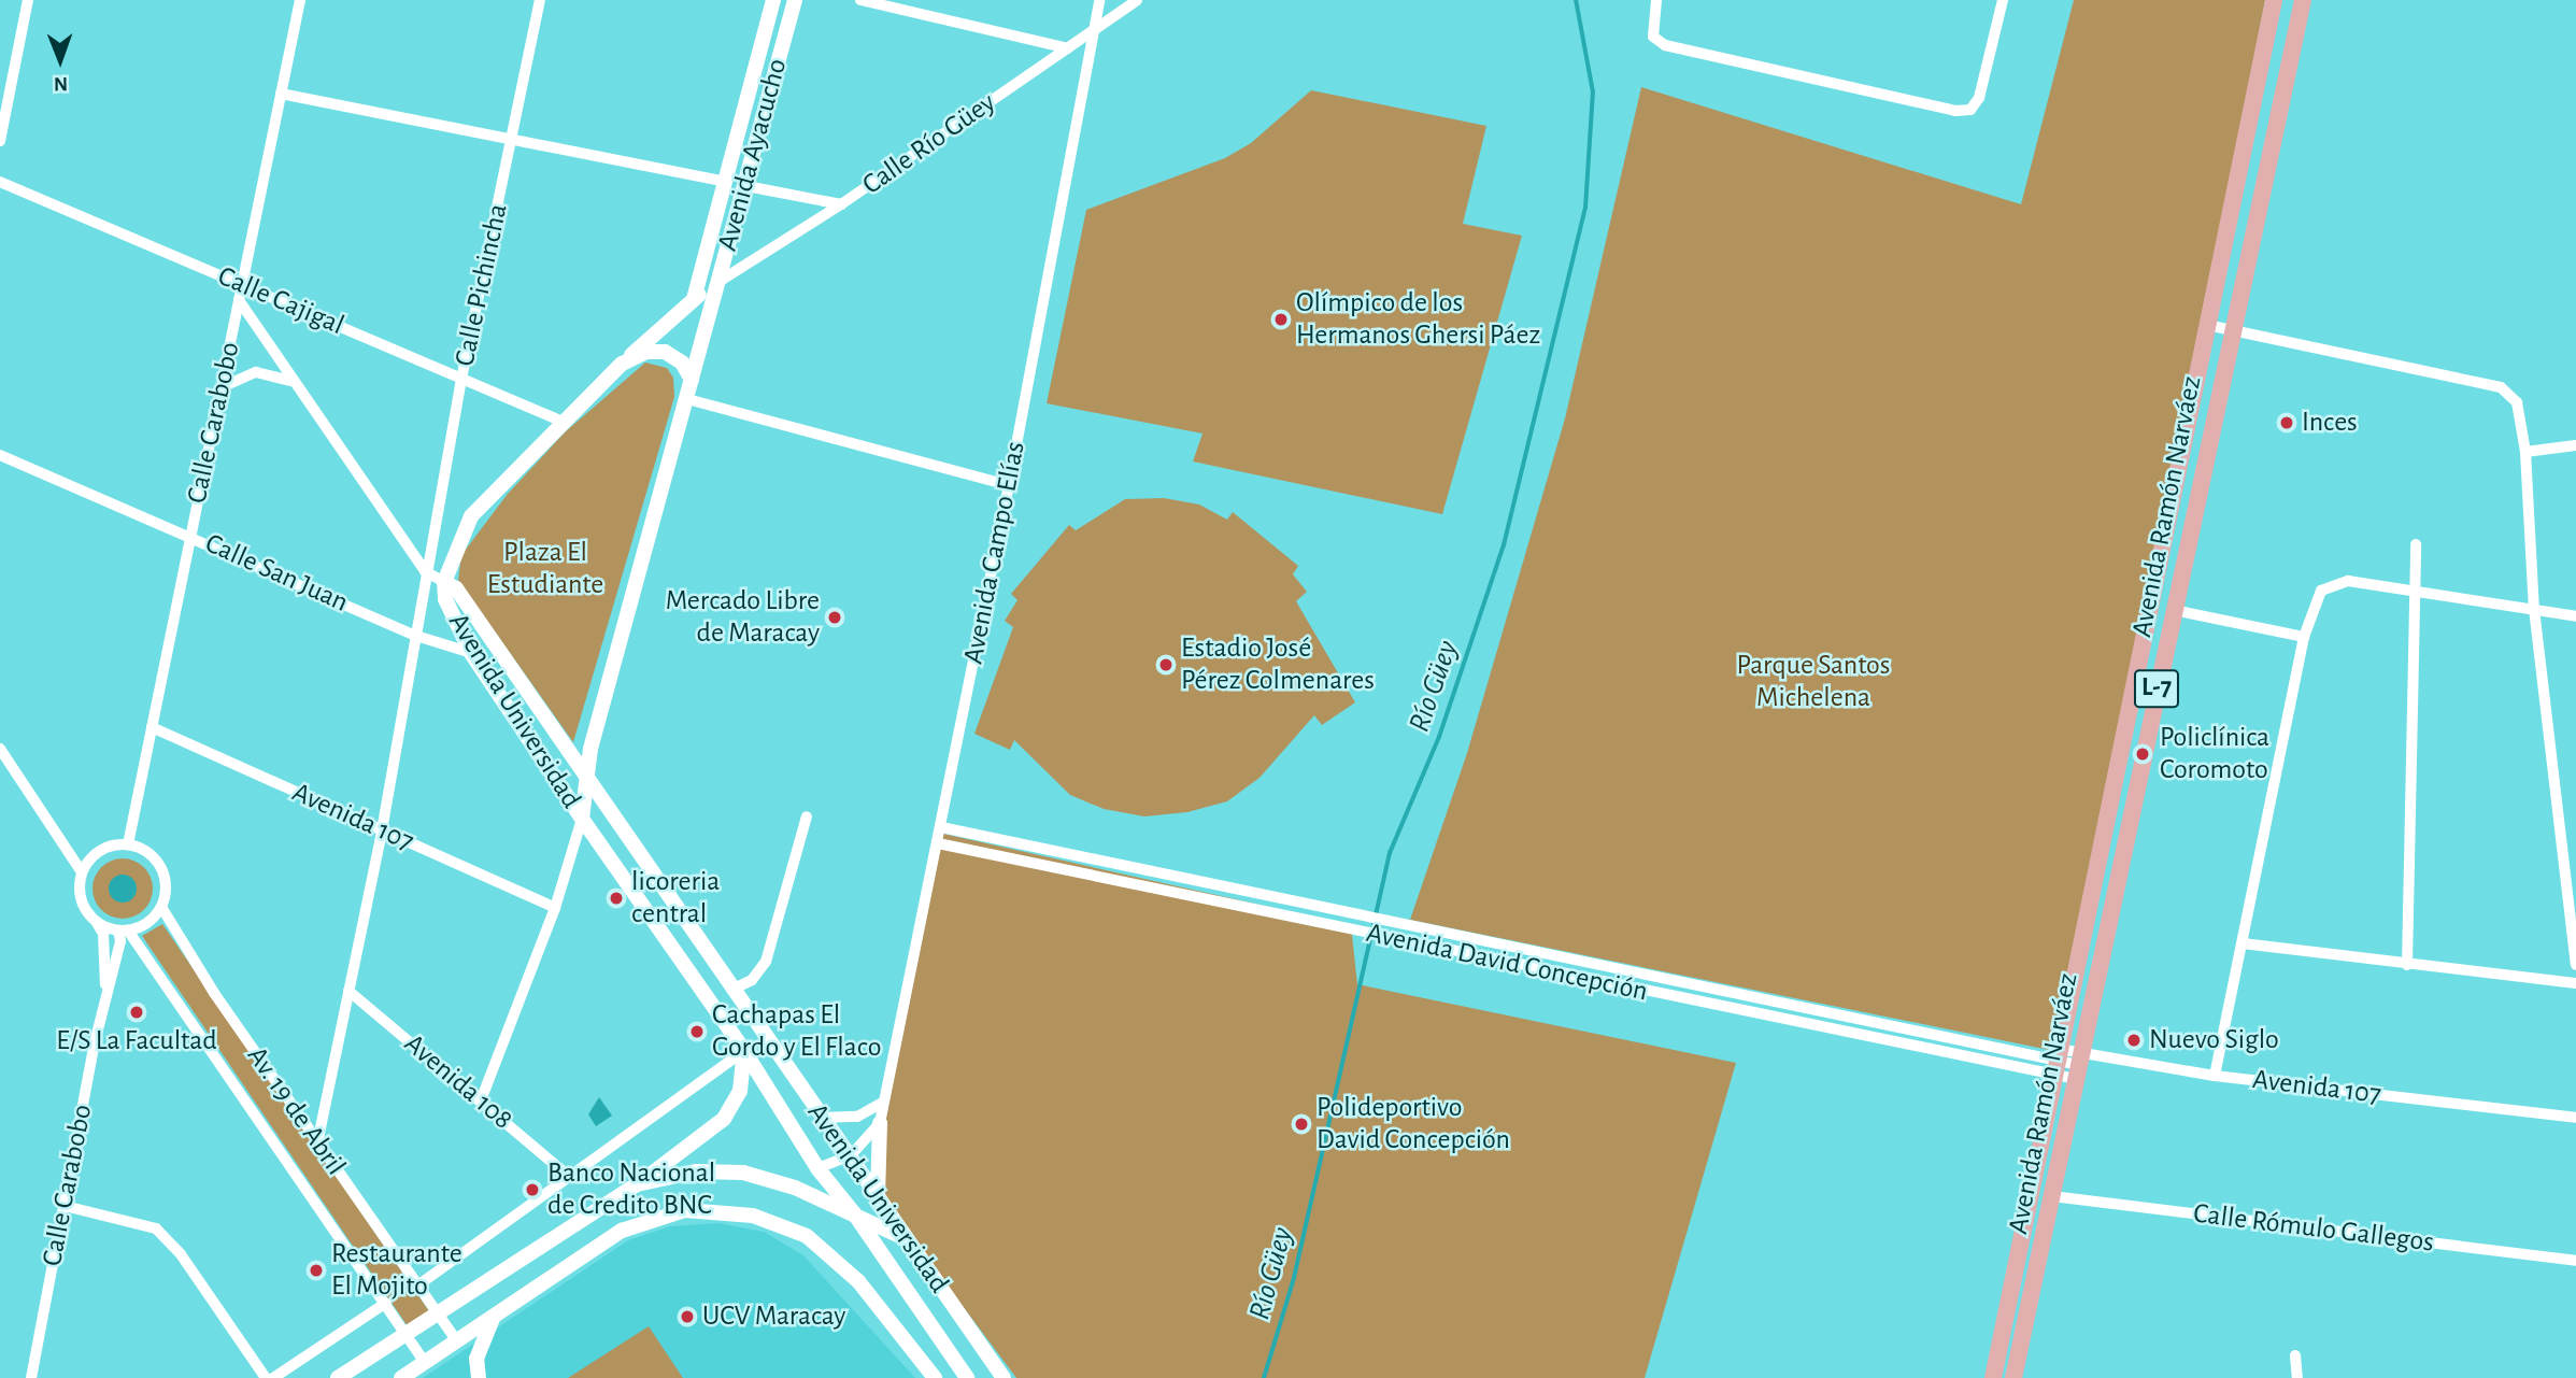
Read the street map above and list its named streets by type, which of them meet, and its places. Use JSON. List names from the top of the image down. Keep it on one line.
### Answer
{"streets":{"main road":["Avenida Ramón Narváez","L-7"],"street":["Calle Río Güey","Avenida Ayacucho","Calle Pichincha","Calle Cajigal","Calle Carabobo","Avenida Campo Elías","Calle San Juan","Avenida Universidad","Avenida 107","Avenida David Concepción","Avenida 108","Av. 19 de Abril","Calle Rómulo Gallegos"]},"crossings":[["Calle Río Güey","Avenida Ayacucho"],["Calle Río Güey","Avenida Campo Elías"],["Avenida Ayacucho","Calle Cajigal"],["Avenida Ayacucho","Avenida Universidad"],["Calle Pichincha","Calle Cajigal"],["Calle Pichincha","Calle San Juan"],["Calle Pichincha","Avenida 107"],["Calle Pichincha","Avenida 108"],["Calle Pichincha","Av. 19 de Abril"],["Calle Cajigal","Calle Carabobo"],["Calle Carabobo","Calle San Juan"],["Calle Carabobo","Avenida 107"],["Calle Carabobo","Av. 19 de Abril"],["Avenida Ramón Narváez","Avenida 107"],["Avenida Ramón Narváez","Avenida David Concepción"],["Avenida Ramón Narváez","Calle Rómulo Gallegos"],["Avenida Campo Elías","Avenida David Concepción"],["Calle San Juan","Avenida Universidad"],["Avenida 107","Avenida David Concepción"]],"water":["Río Güey"],"parks":["Plaza El Estudiante","Parque Santos Michelena"],"places":["Olímpico de los Hermanos Ghersi Páez","Inces","Mercado Libre de Maracay","Estadio José Pérez Colmenares","Policlínica Coromoto","licoreria central","E/S La Facultad","Cachapas El Gordo y El Flaco","Nuevo Siglo","Polideportivo David Concepción","Banco Nacional de Credito BNC","Restaurante El Mojito","UCV Maracay"],"north":"bottom"}
